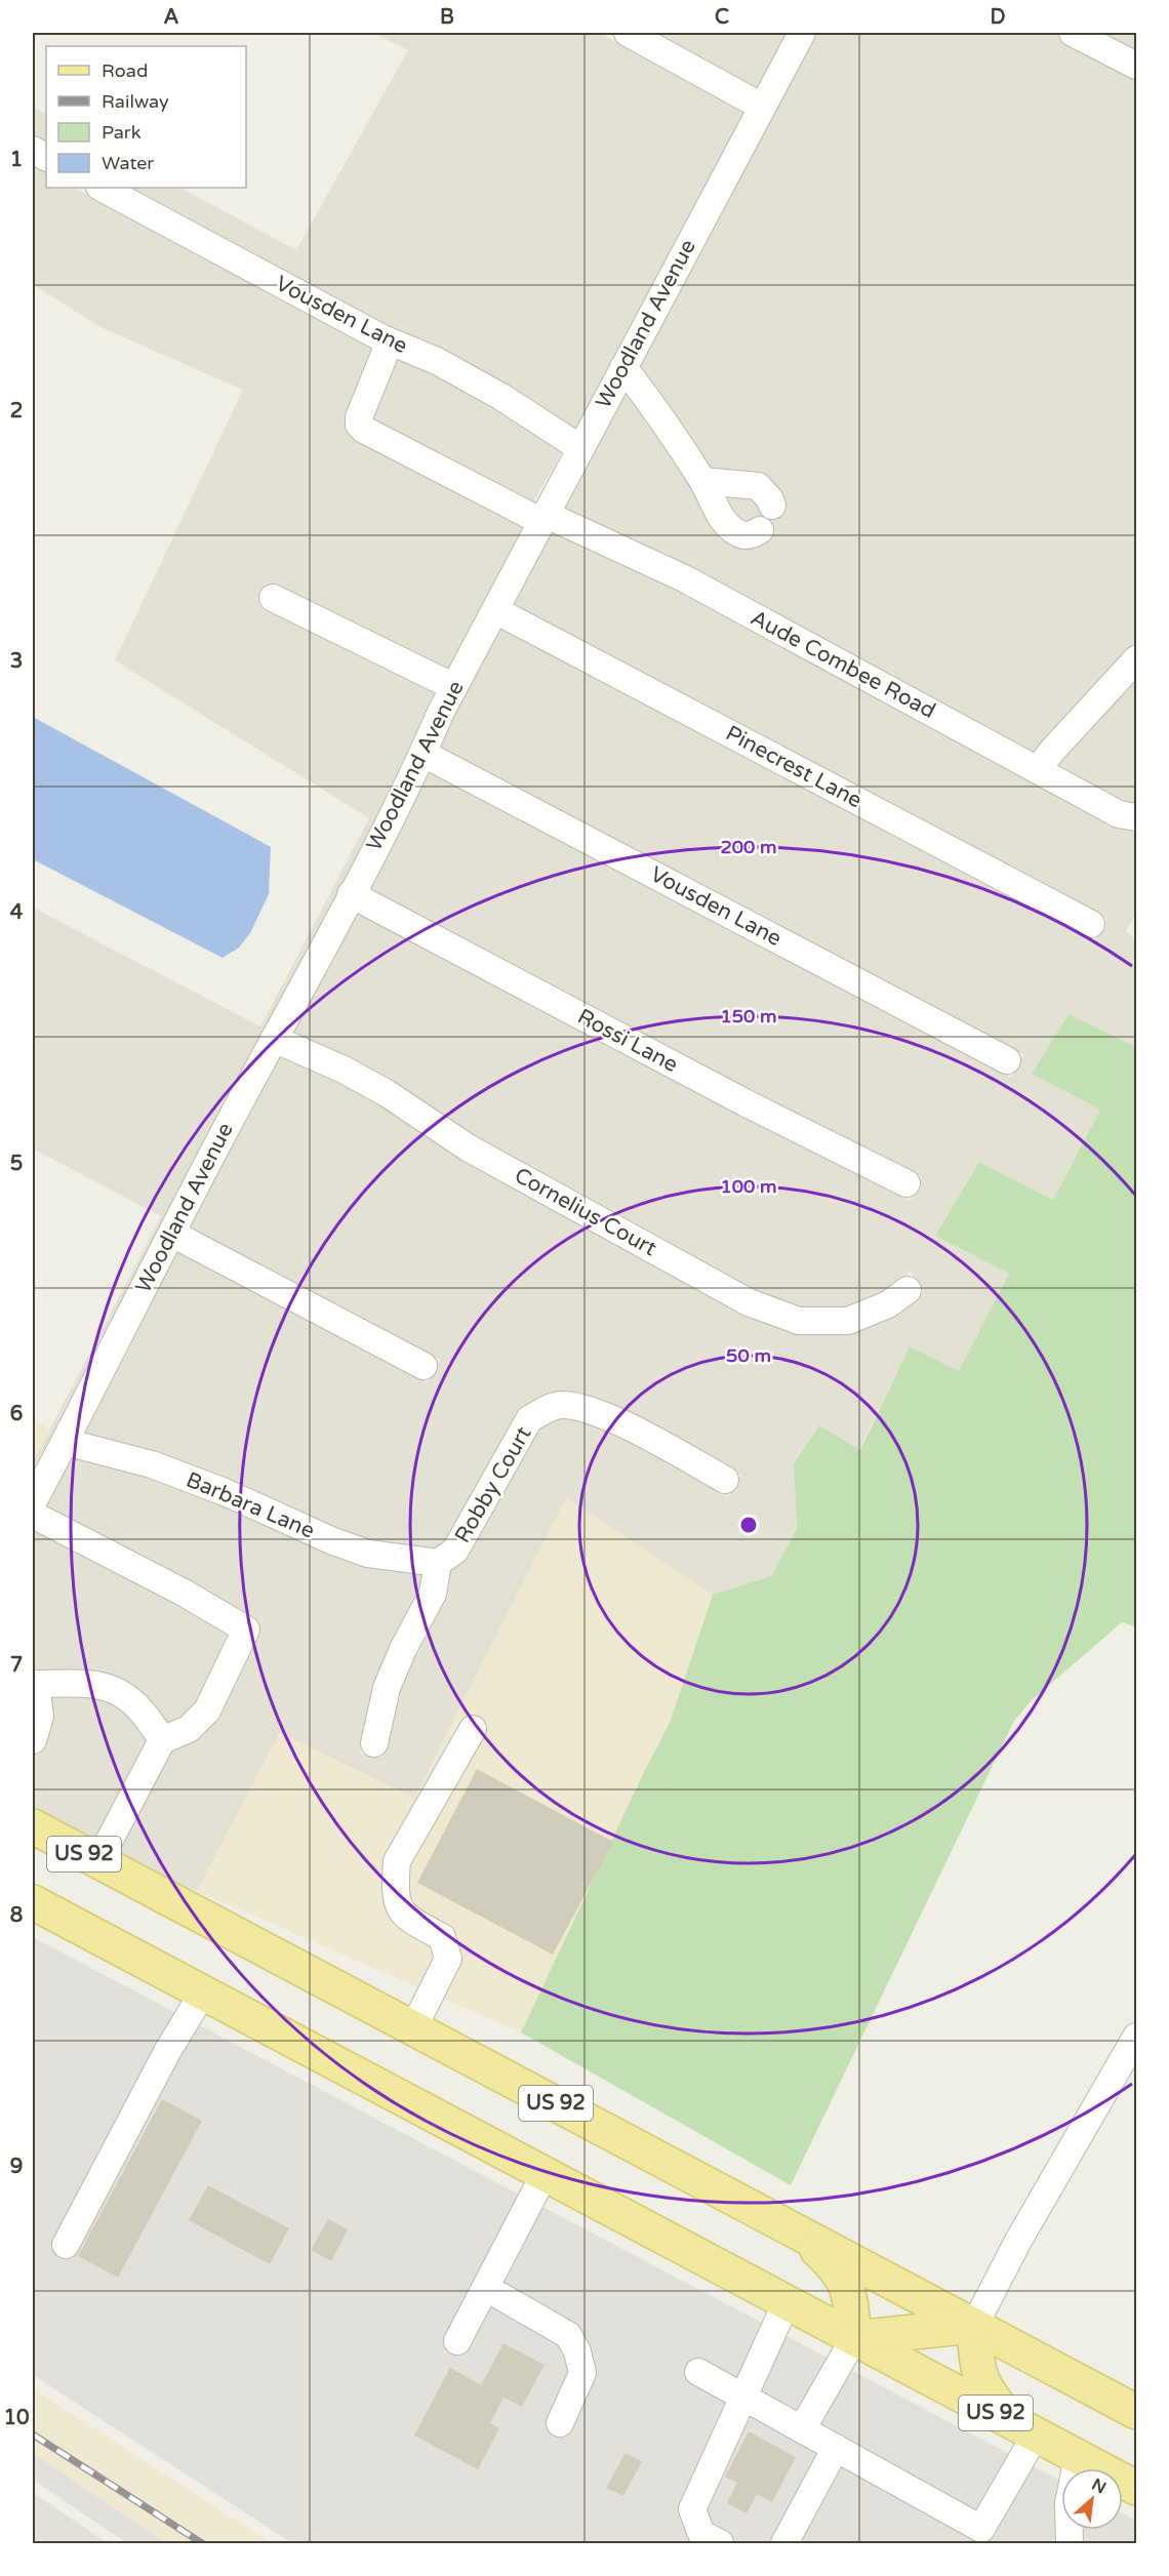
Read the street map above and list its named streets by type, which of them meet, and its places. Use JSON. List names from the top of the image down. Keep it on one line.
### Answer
{"streets":{"main road":["US 92"],"street":["Vousden Lane","Woodland Avenue","Aude Combee Road","Pinecrest Lane","Rossi Lane","Cornelius Court","Robby Court","Barbara Lane"]},"crossings":[["Vousden Lane","Woodland Avenue"],["Vousden Lane","Aude Combee Road"],["Woodland Avenue","Aude Combee Road"],["Woodland Avenue","Pinecrest Lane"],["Woodland Avenue","Rossi Lane"],["Woodland Avenue","Cornelius Court"],["Woodland Avenue","Barbara Lane"],["Robby Court","Barbara Lane"]],"legend":["Road","Railway","Park","Water"],"north":"top right","grid":{"columns":["A","B","C","D"],"rows":["1","2","3","4","5","6","7","8","9","10"]},"rings":["200 m","150 m","100 m","50 m"]}
